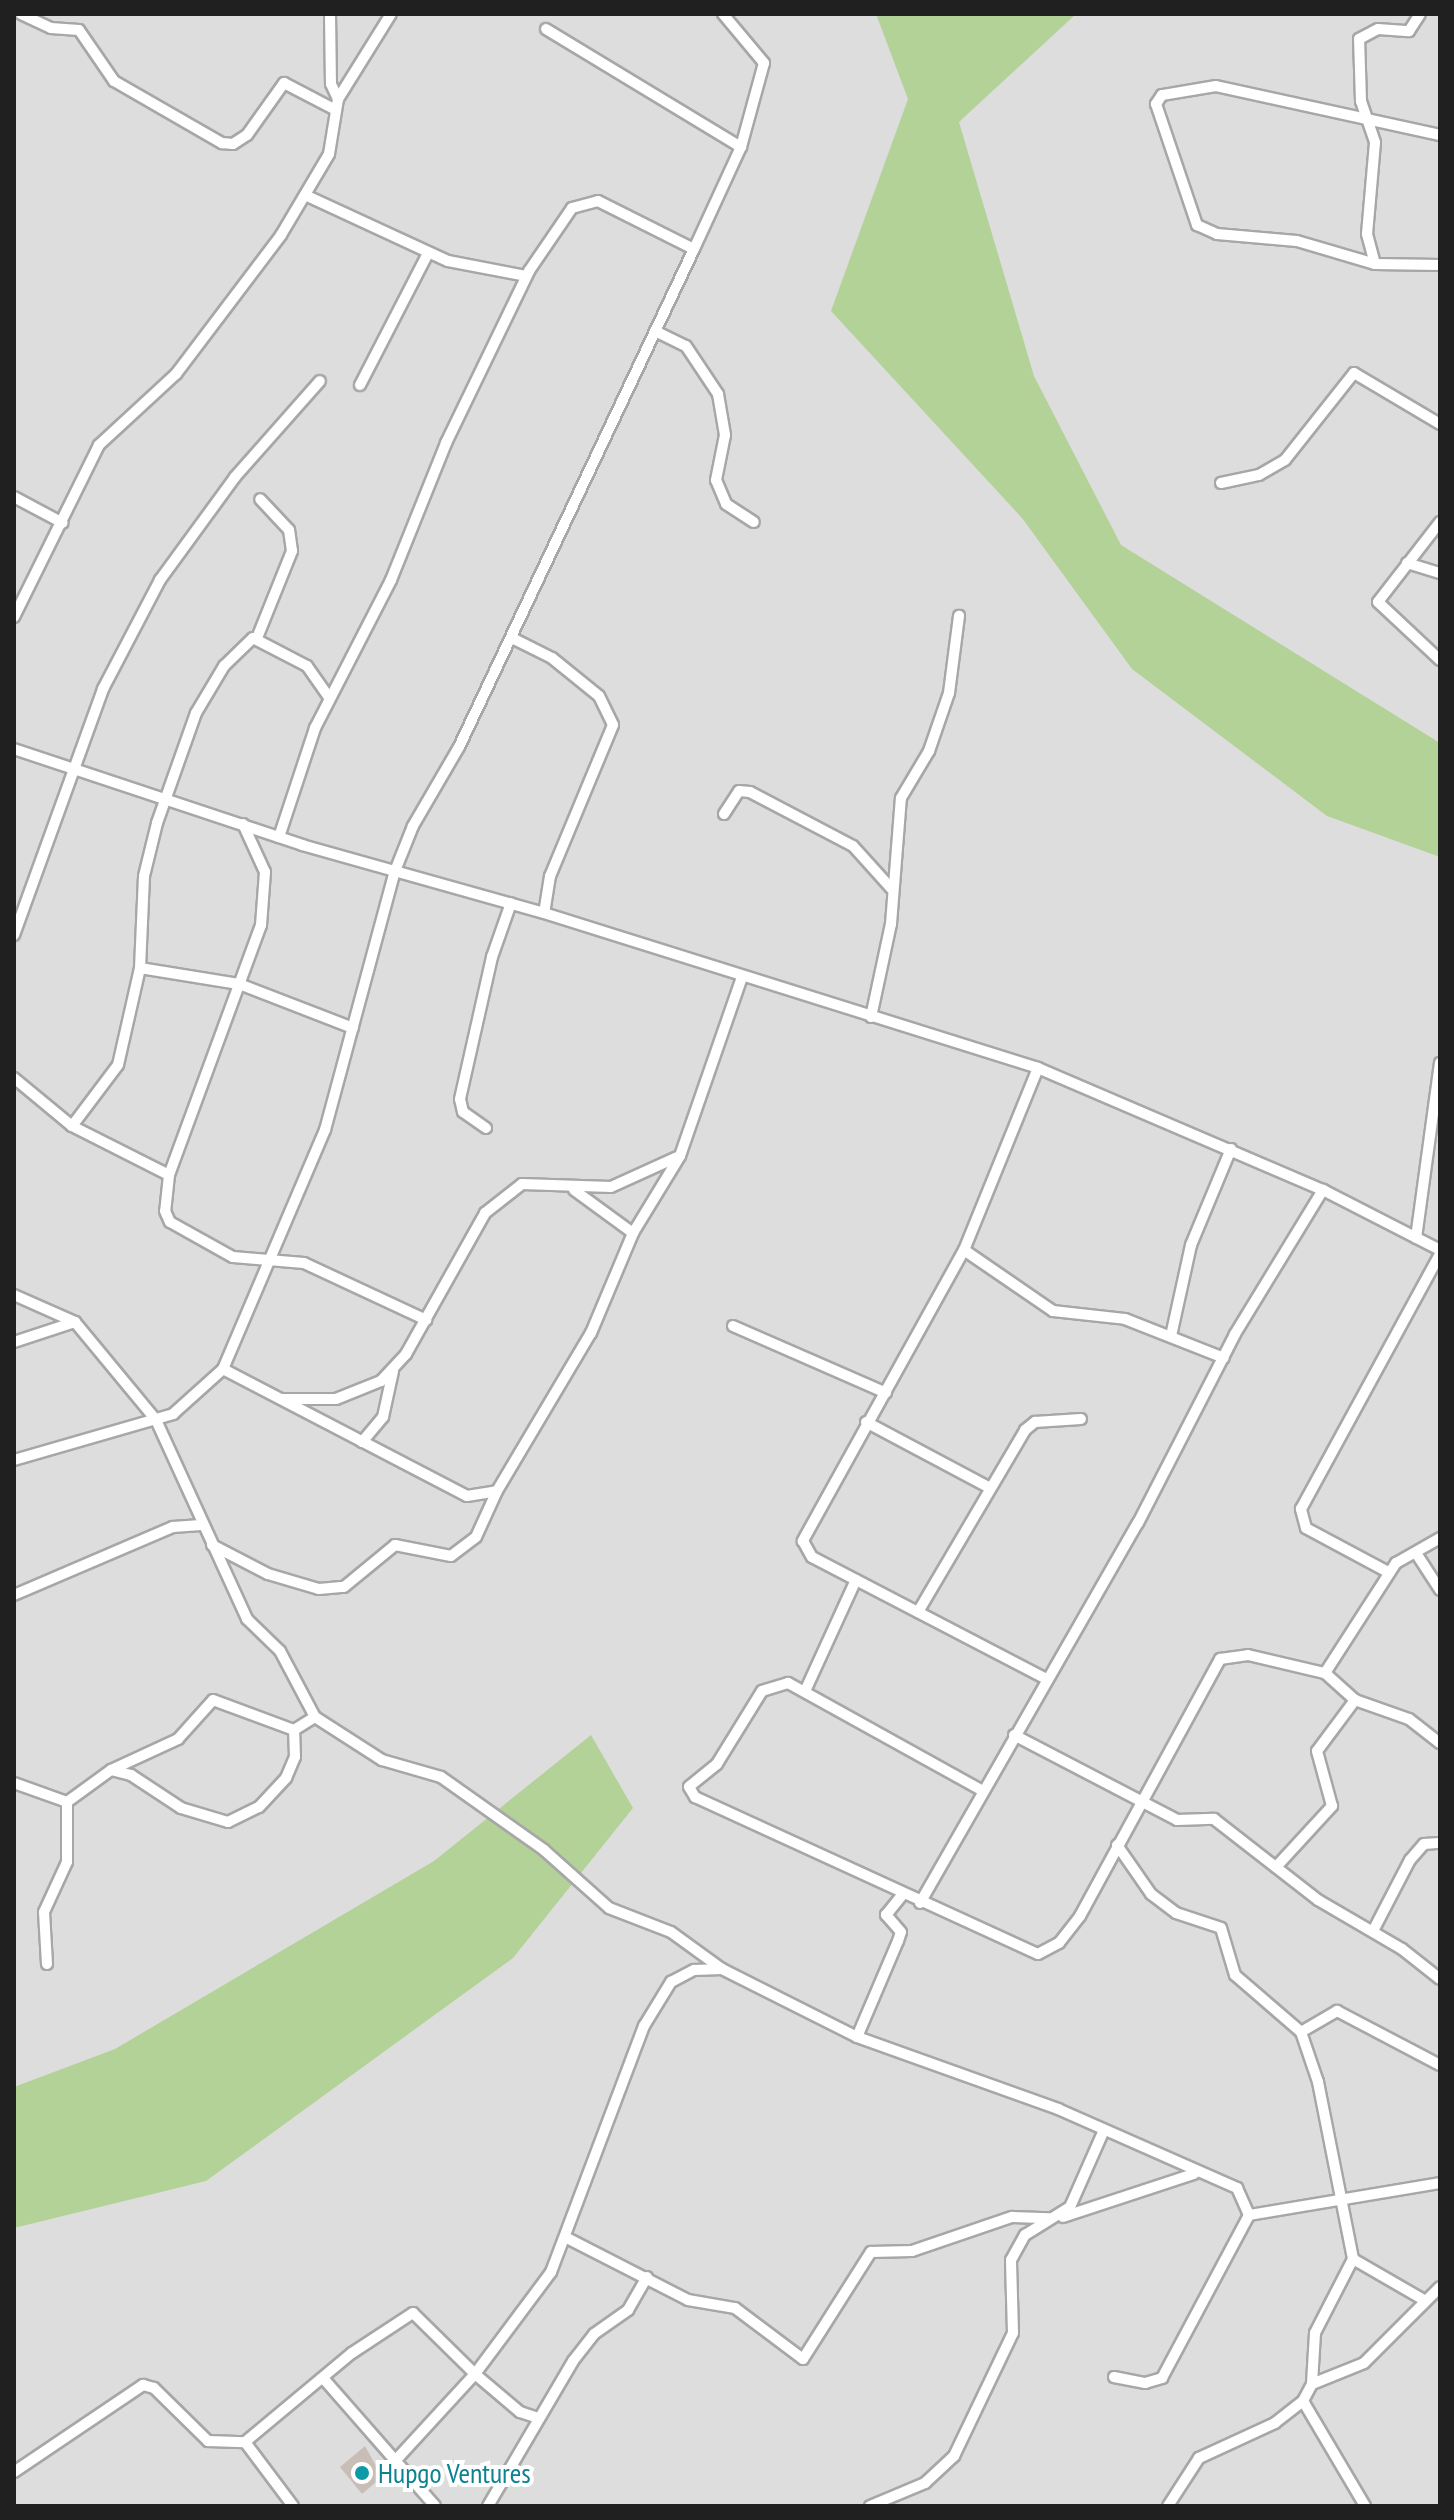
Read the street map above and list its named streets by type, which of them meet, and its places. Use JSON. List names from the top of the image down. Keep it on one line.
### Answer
{"places":["Hupgo Ventures"]}
